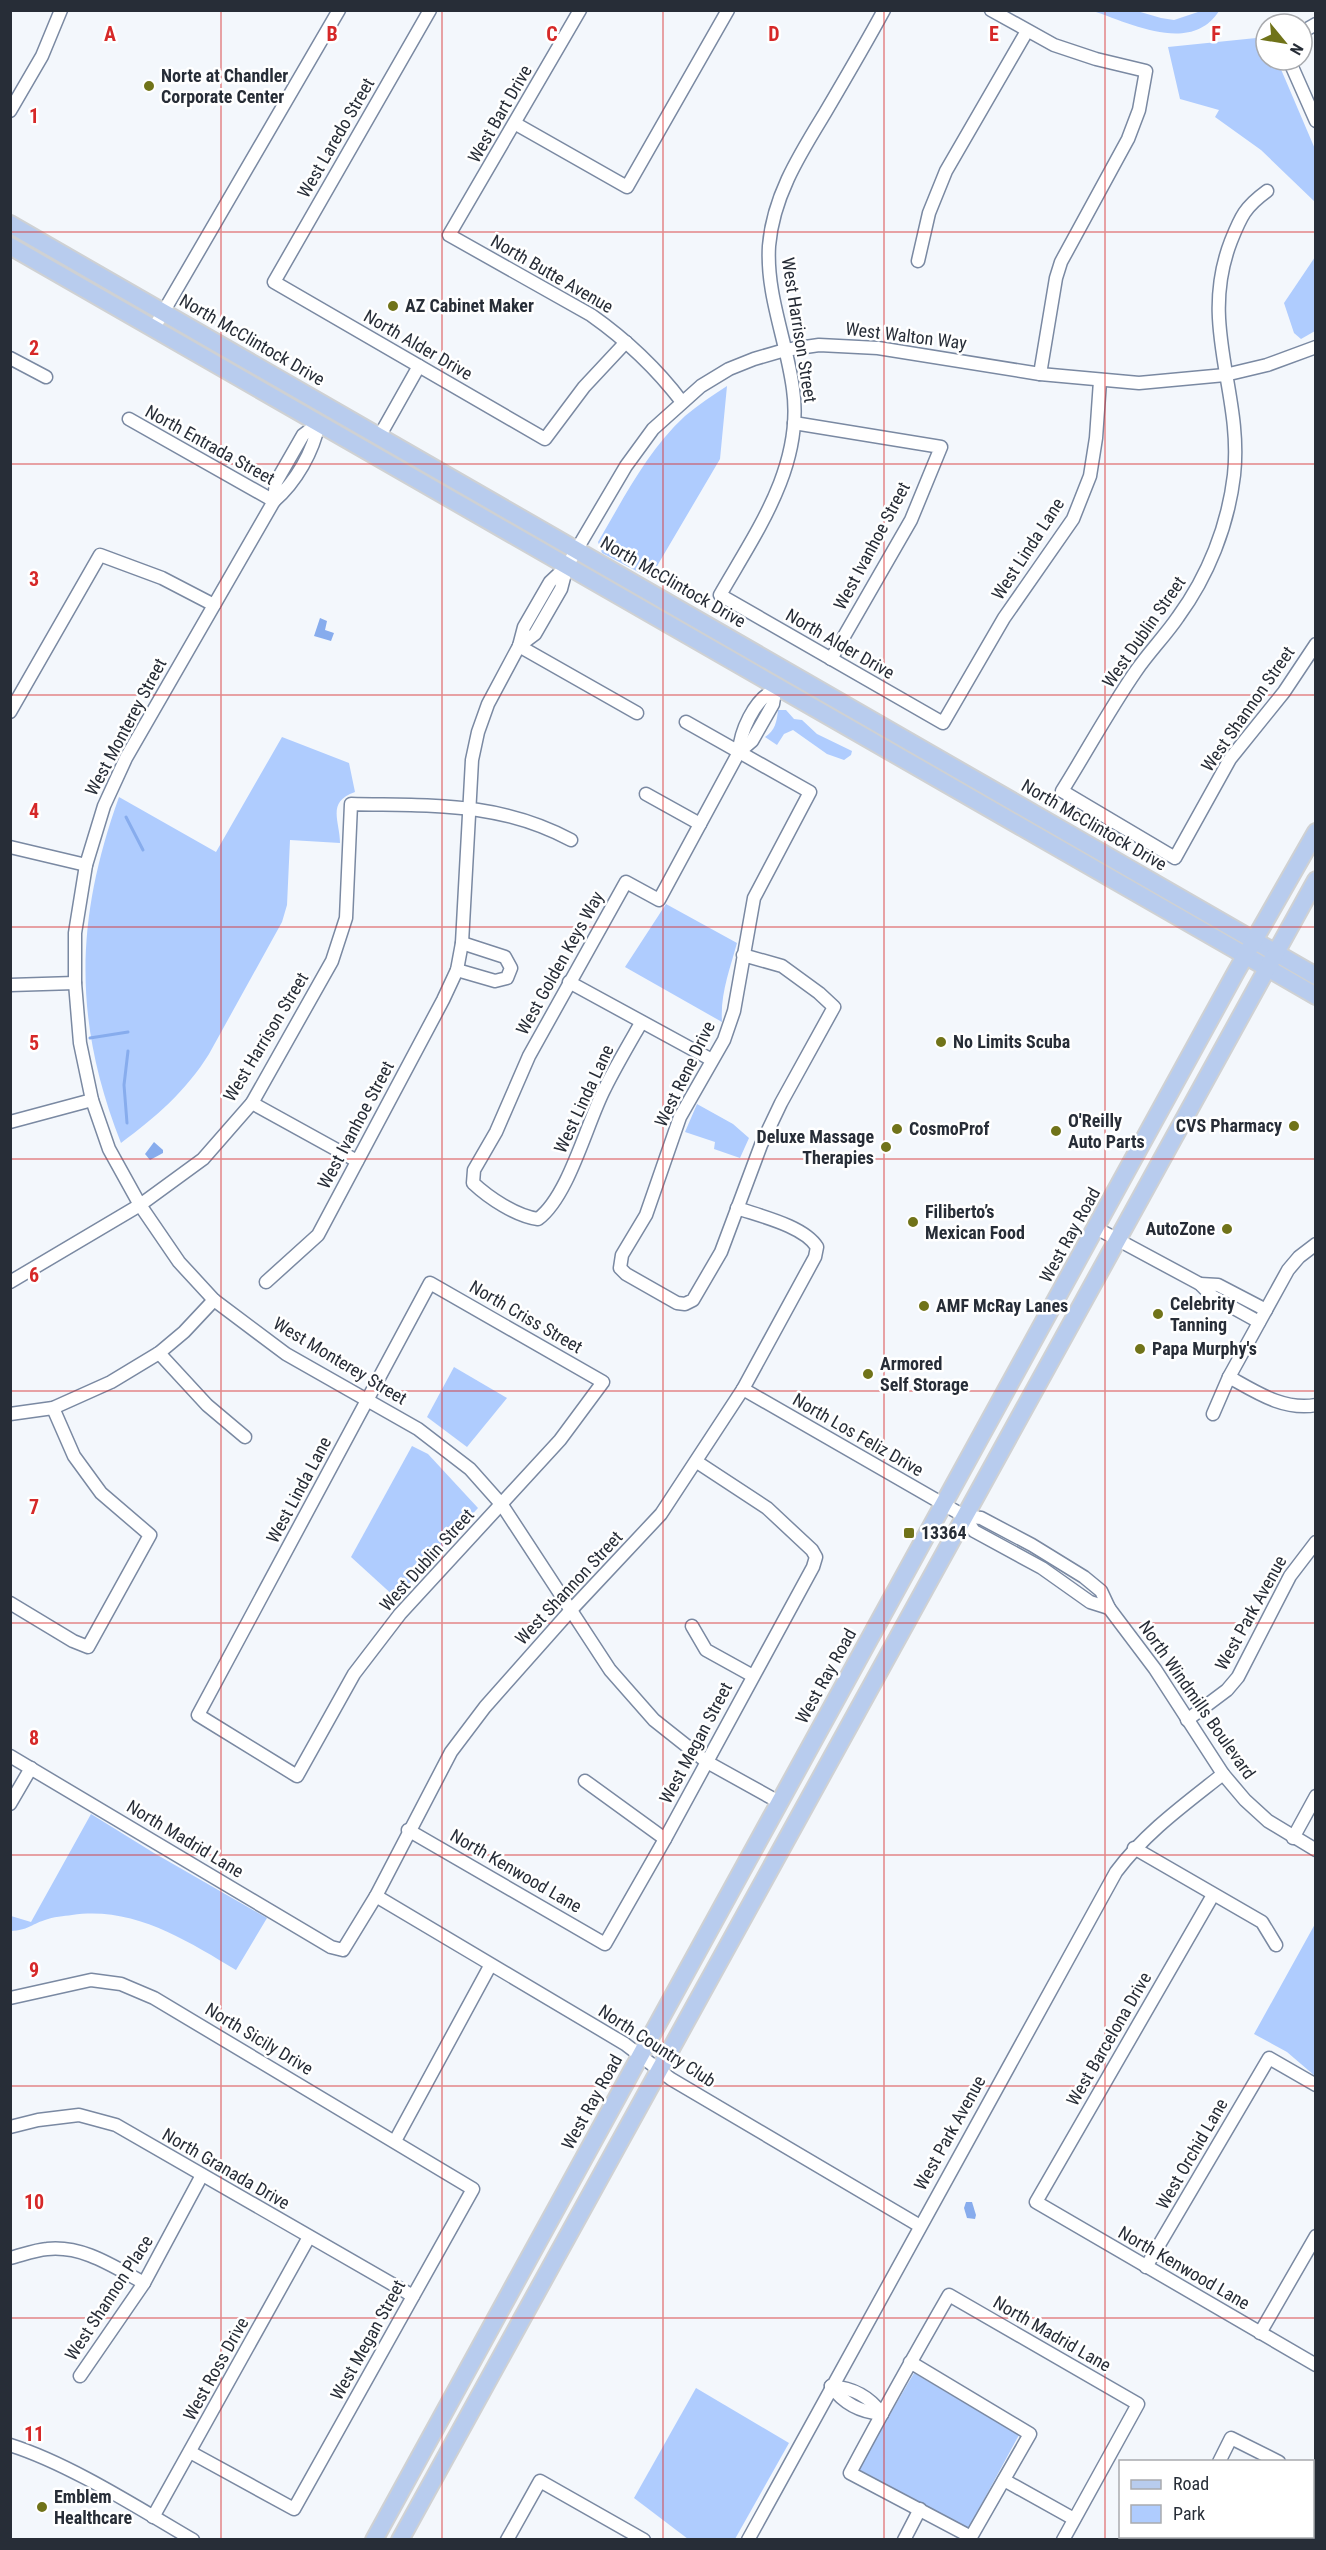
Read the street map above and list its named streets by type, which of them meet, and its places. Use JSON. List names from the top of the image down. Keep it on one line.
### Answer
{"streets":{"main road":["North McClintock Drive","West Ray Road"],"street":["West Bart Drive","West Laredo Street","North Butte Avenue","West Harrison Street","West Walton Way","North Alder Drive","North Entrada Street","West Ivanhoe Street","West Linda Lane","West Dublin Street","West Shannon Street","West Monterey Street","West Golden Keys Way","West Rene Drive","North Criss Street","North Los Feliz Drive","West Park Avenue","North Windmills Boulevard","West Megan Street","North Madrid Lane","North Kenwood Lane","North Sicily Drive","West Barcelona Drive","North Country Club","West Orchid Lane","North Granada Drive","West Shannon Place","West Ross Drive"]},"crossings":[["West Bart Drive","North Butte Avenue"],["West Laredo Street","North Alder Drive"],["North Butte Avenue","West Walton Way"],["North Butte Avenue","North Alder Drive"],["West Harrison Street","West Walton Way"],["West Harrison Street","North Alder Drive"],["West Harrison Street","West Ivanhoe Street"],["West Harrison Street","West Monterey Street"],["West Walton Way","North McClintock Drive"],["West Walton Way","West Ivanhoe Street"],["West Walton Way","West Linda Lane"],["West Walton Way","West Dublin Street"],["North McClintock Drive","West Ivanhoe Street"],["North McClintock Drive","West Monterey Street"],["North McClintock Drive","West Golden Keys Way"],["North McClintock Drive","West Ray Road"],["North Alder Drive","West Ivanhoe Street"],["North Alder Drive","West Linda Lane"],["North Entrada Street","West Monterey Street"],["West Linda Lane","West Dublin Street"],["West Linda Lane","West Monterey Street"],["West Linda Lane","West Golden Keys Way"],["West Linda Lane","North Criss Street"],["West Dublin Street","West Shannon Street"],["West Dublin Street","West Monterey Street"],["West Dublin Street","North Criss Street"],["West Shannon Street","West Monterey Street"],["West Shannon Street","West Rene Drive"],["West Shannon Street","North Los Feliz Drive"],["West Shannon Street","West Megan Street"],["West Shannon Street","North Madrid Lane"],["West Shannon Street","North Kenwood Lane"],["West Shannon Street","North Country Club"],["West Monterey Street","West Ray Road"],["West Monterey Street","West Megan Street"],["West Golden Keys Way","West Rene Drive"],["West Ray Road","North Los Feliz Drive"],["West Ray Road","North Windmills Boulevard"],["West Ray Road","North Country Club"],["North Los Feliz Drive","North Windmills Boulevard"],["West Park Avenue","North Windmills Boulevard"],["West Park Avenue","North Country Club"],["West Megan Street","North Kenwood Lane"],["West Megan Street","North Sicily Drive"],["West Megan Street","North Granada Drive"],["West Megan Street","West Ross Drive"],["North Kenwood Lane","West Barcelona Drive"],["North Kenwood Lane","West Orchid Lane"],["North Granada Drive","West Shannon Place"],["North Granada Drive","West Ross Drive"]],"places":{"other":["Norte at Chandler Corporate Center","AZ Cabinet Maker","No Limits Scuba","CVS Pharmacy","CosmoProf","O'Reilly Auto Parts","Deluxe Massage Therapies","Filiberto’s Mexican Food","AutoZone","AMF McRay Lanes","Celebrity Tanning","Papa Murphy's","Armored Self Storage","Emblem Healthcare"],"transit":["13364"]},"legend":["Road","Park"],"north":"bottom right","grid":{"columns":["A","B","C","D","E","F"],"rows":["1","2","3","4","5","6","7","8","9","10","11"]}}
